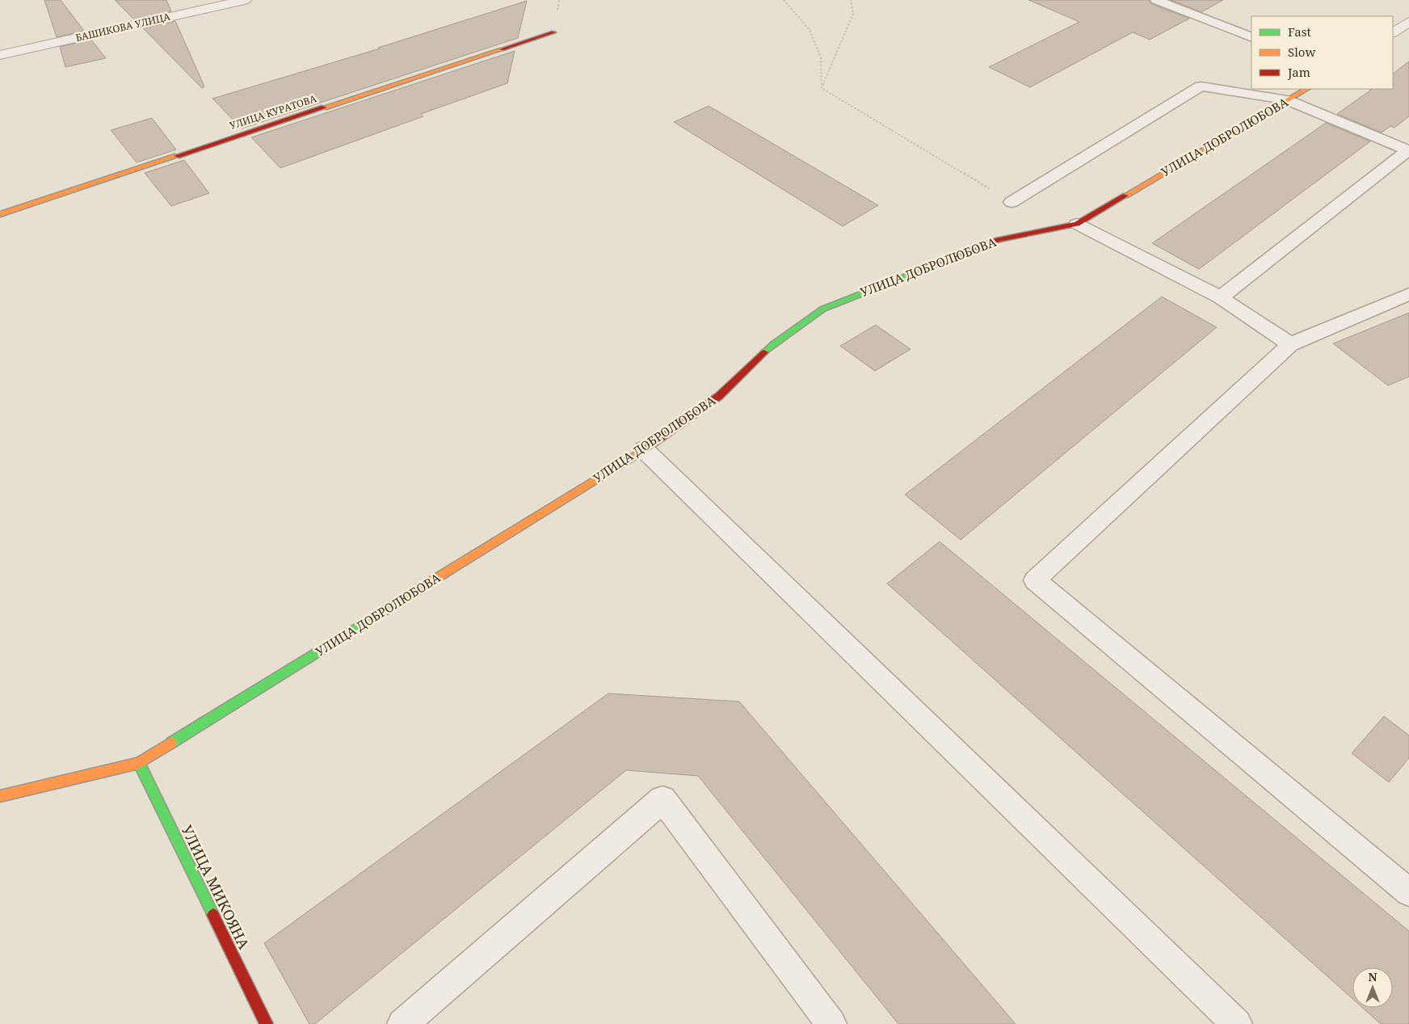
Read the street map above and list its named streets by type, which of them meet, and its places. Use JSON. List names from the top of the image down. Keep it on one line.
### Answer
{"streets":{"street":["БАШИКОВА УЛИЦА","УЛИЦА КУРАТОВА","УЛИЦА ДОБРОЛЮБОВА","УЛИЦА МИКОЯНА"]},"crossings":[["УЛИЦА ДОБРОЛЮБОВА","УЛИЦА МИКОЯНА"]],"legend":["Fast","Slow","Jam"],"north":"top"}
